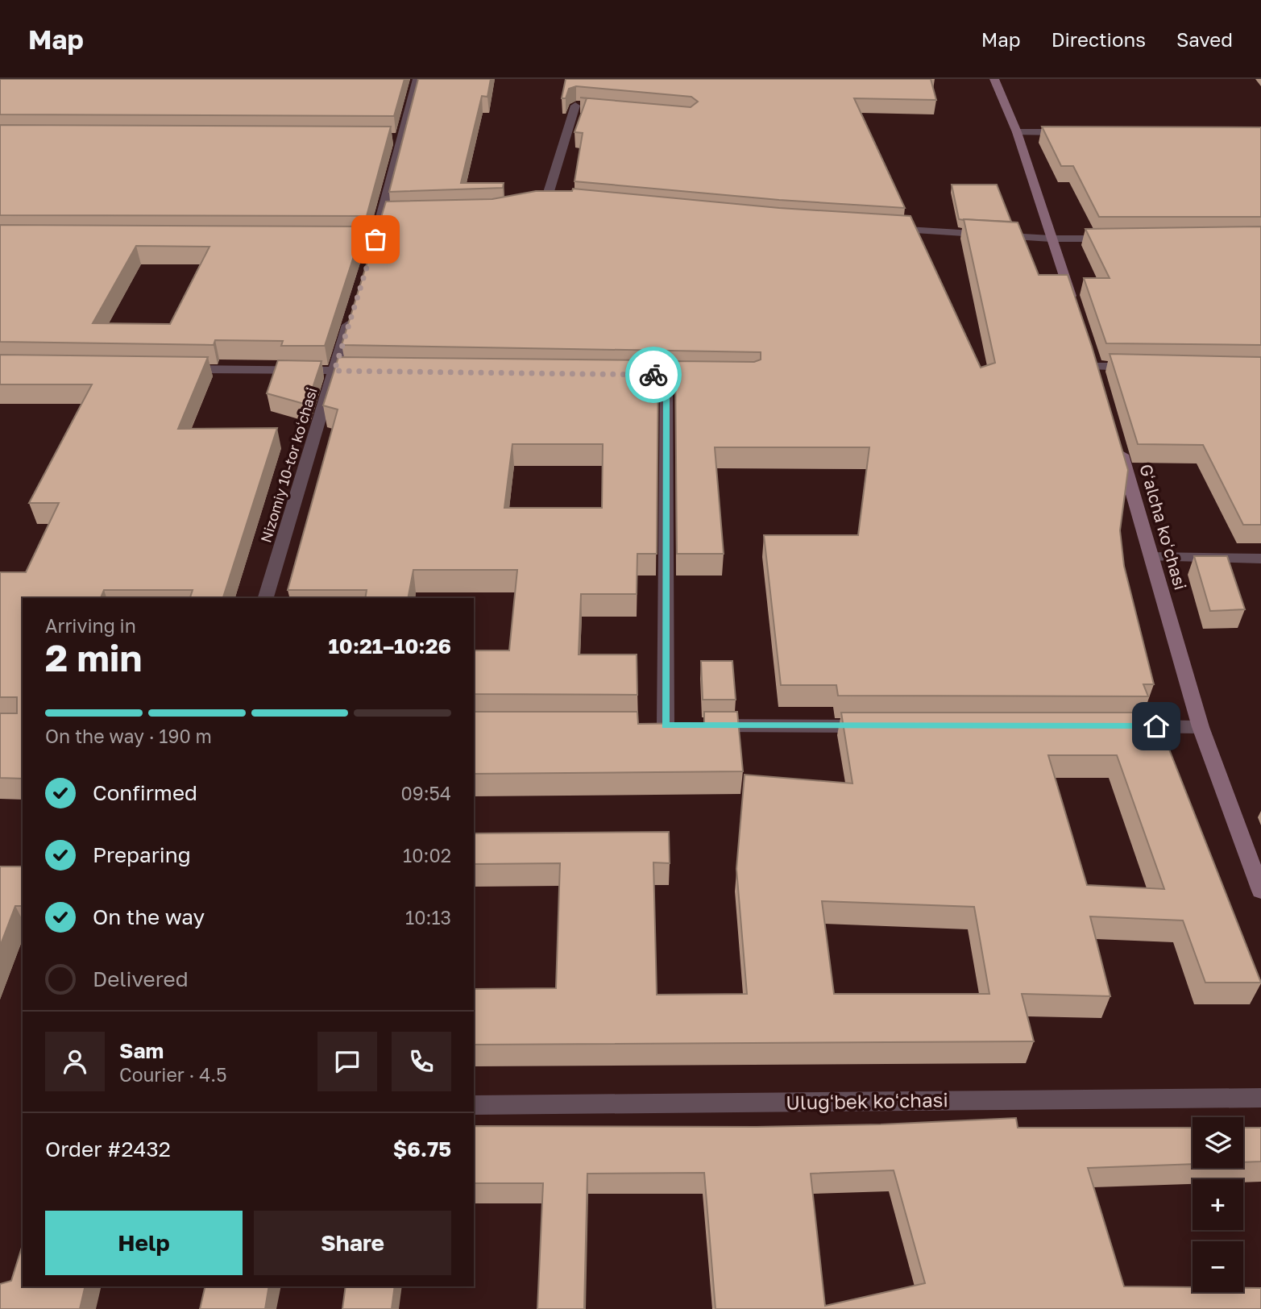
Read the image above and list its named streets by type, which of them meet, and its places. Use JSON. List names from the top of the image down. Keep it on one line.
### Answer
{"streets":{"street":["Nizomiy 10-tor koʻchasi","Gʻalcha koʻchasi","Ulugʻbek koʻchasi"]},"page":{"header":"Map","nav":["Map","Directions","Saved"],"heading":["2 min","Arriving in","10:21–10:26"],"panel":["Sam","Courier · 4.5","Order #2432","$6.75"],"bar":"On the way · 190 m","list":[["Confirmed","09:54"],["Preparing","10:02"],["On the way","10:13"],"Delivered"],"map_buttons":["+","−"],"buttons":["Help","Share"]}}
